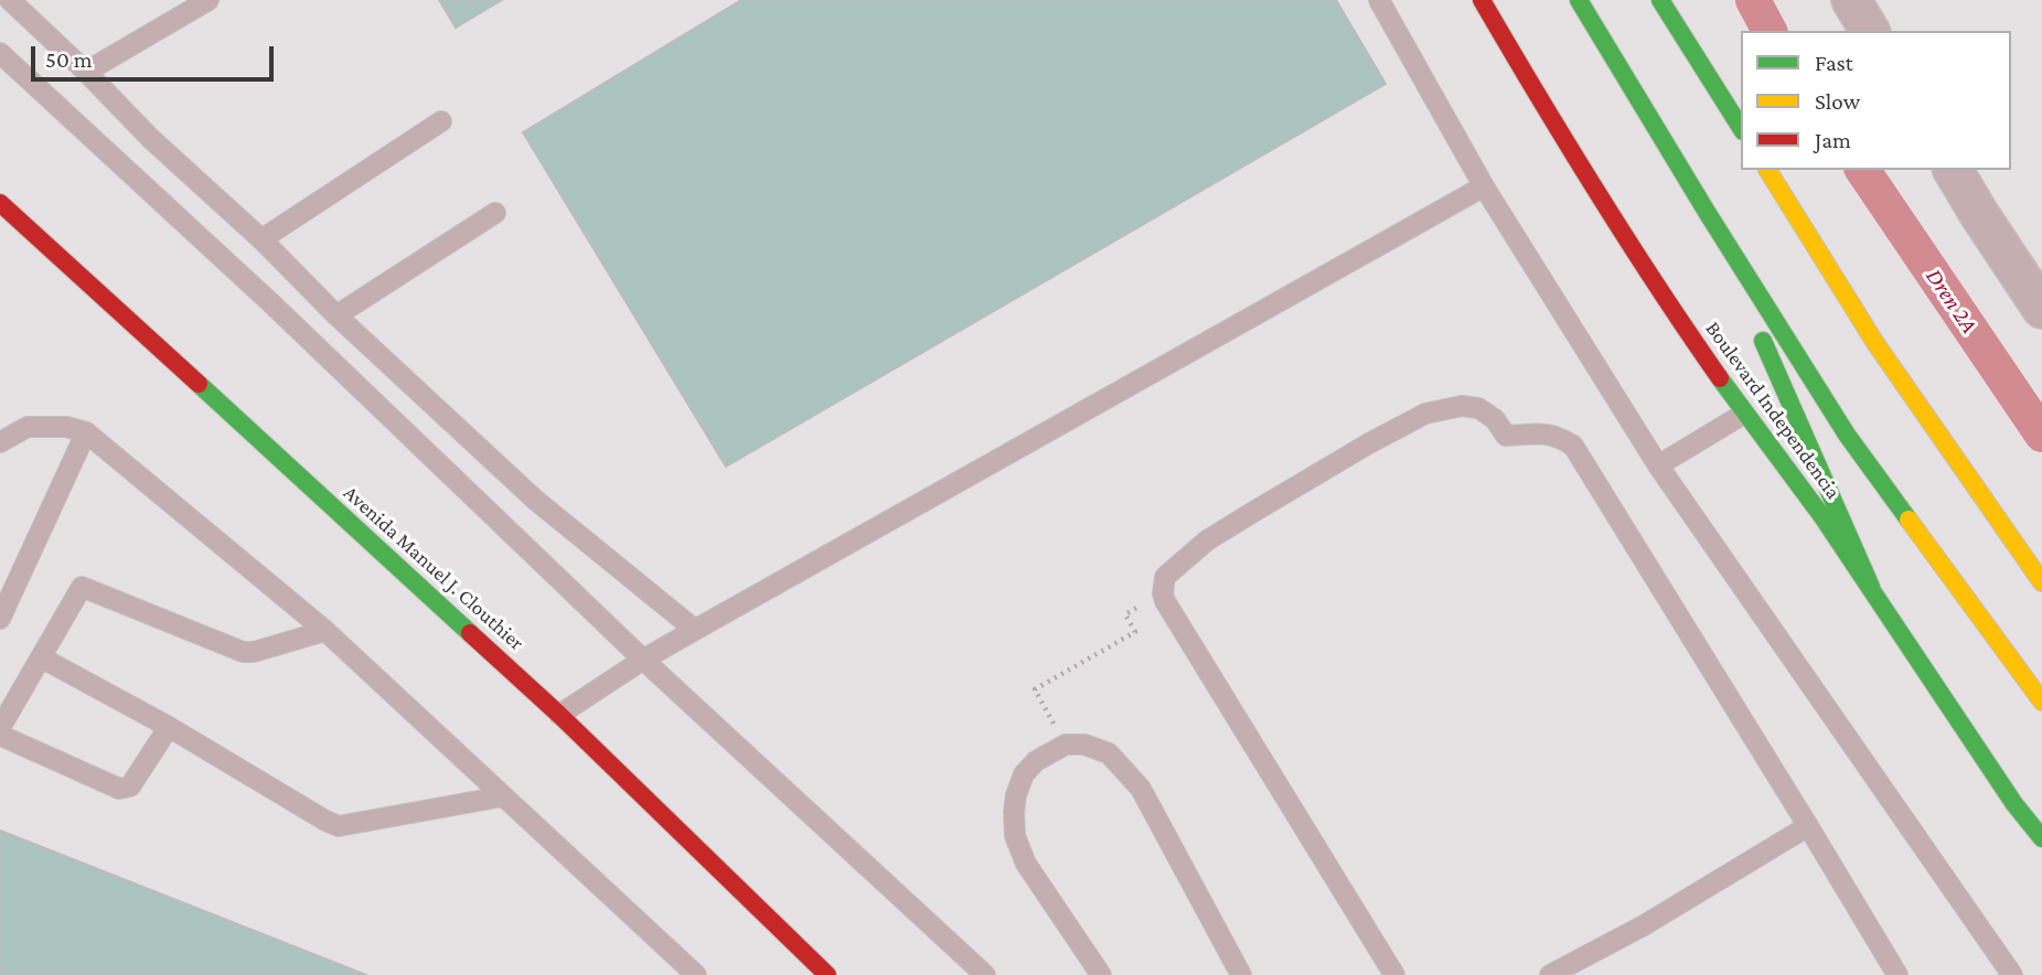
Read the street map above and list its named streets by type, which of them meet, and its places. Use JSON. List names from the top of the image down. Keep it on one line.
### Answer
{"streets":{"main road":["Boulevard Independencia","Avenida Manuel J. Clouthier"]},"water":["Dren 2A"],"legend":["Fast","Slow","Jam"],"scale_bar":"50 m"}
